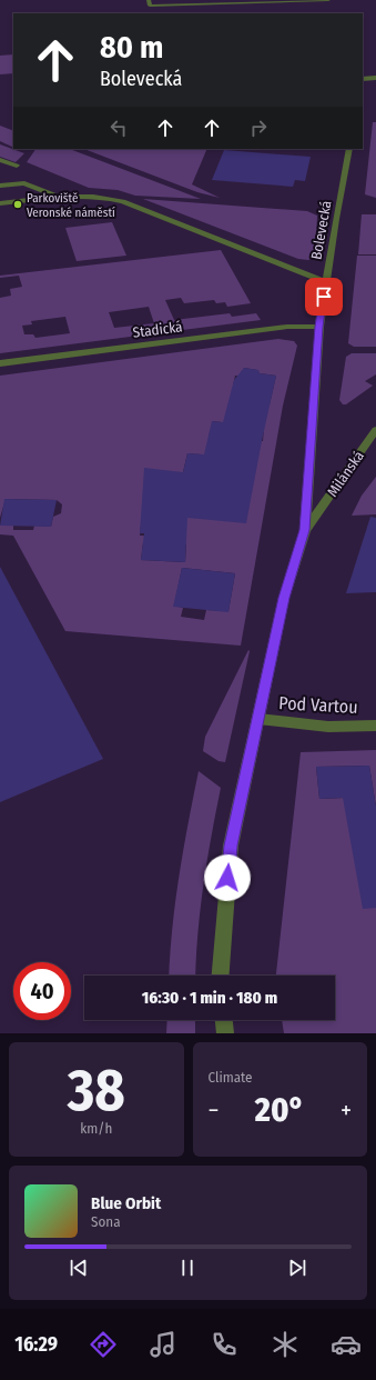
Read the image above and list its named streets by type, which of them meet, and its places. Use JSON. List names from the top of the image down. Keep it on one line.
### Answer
{"streets":{"street":["Bolevecká","Stadická","Milánská","Pod Vartou"]},"crossings":[["Bolevecká","Stadická"],["Bolevecká","Milánská"],["Milánská","Pod Vartou"]],"places":["Parkoviště Veronské náměstí"],"page":{"turn":["80 m","Bolevecká"],"limit":"40","trip":"16:30 · 1 min · 180 m","tile":[["38","km/h"],"Climate"],"heat":["−","20°","+"],"song":["Blue Orbit","Sona"],"tabs":"16:29"}}
